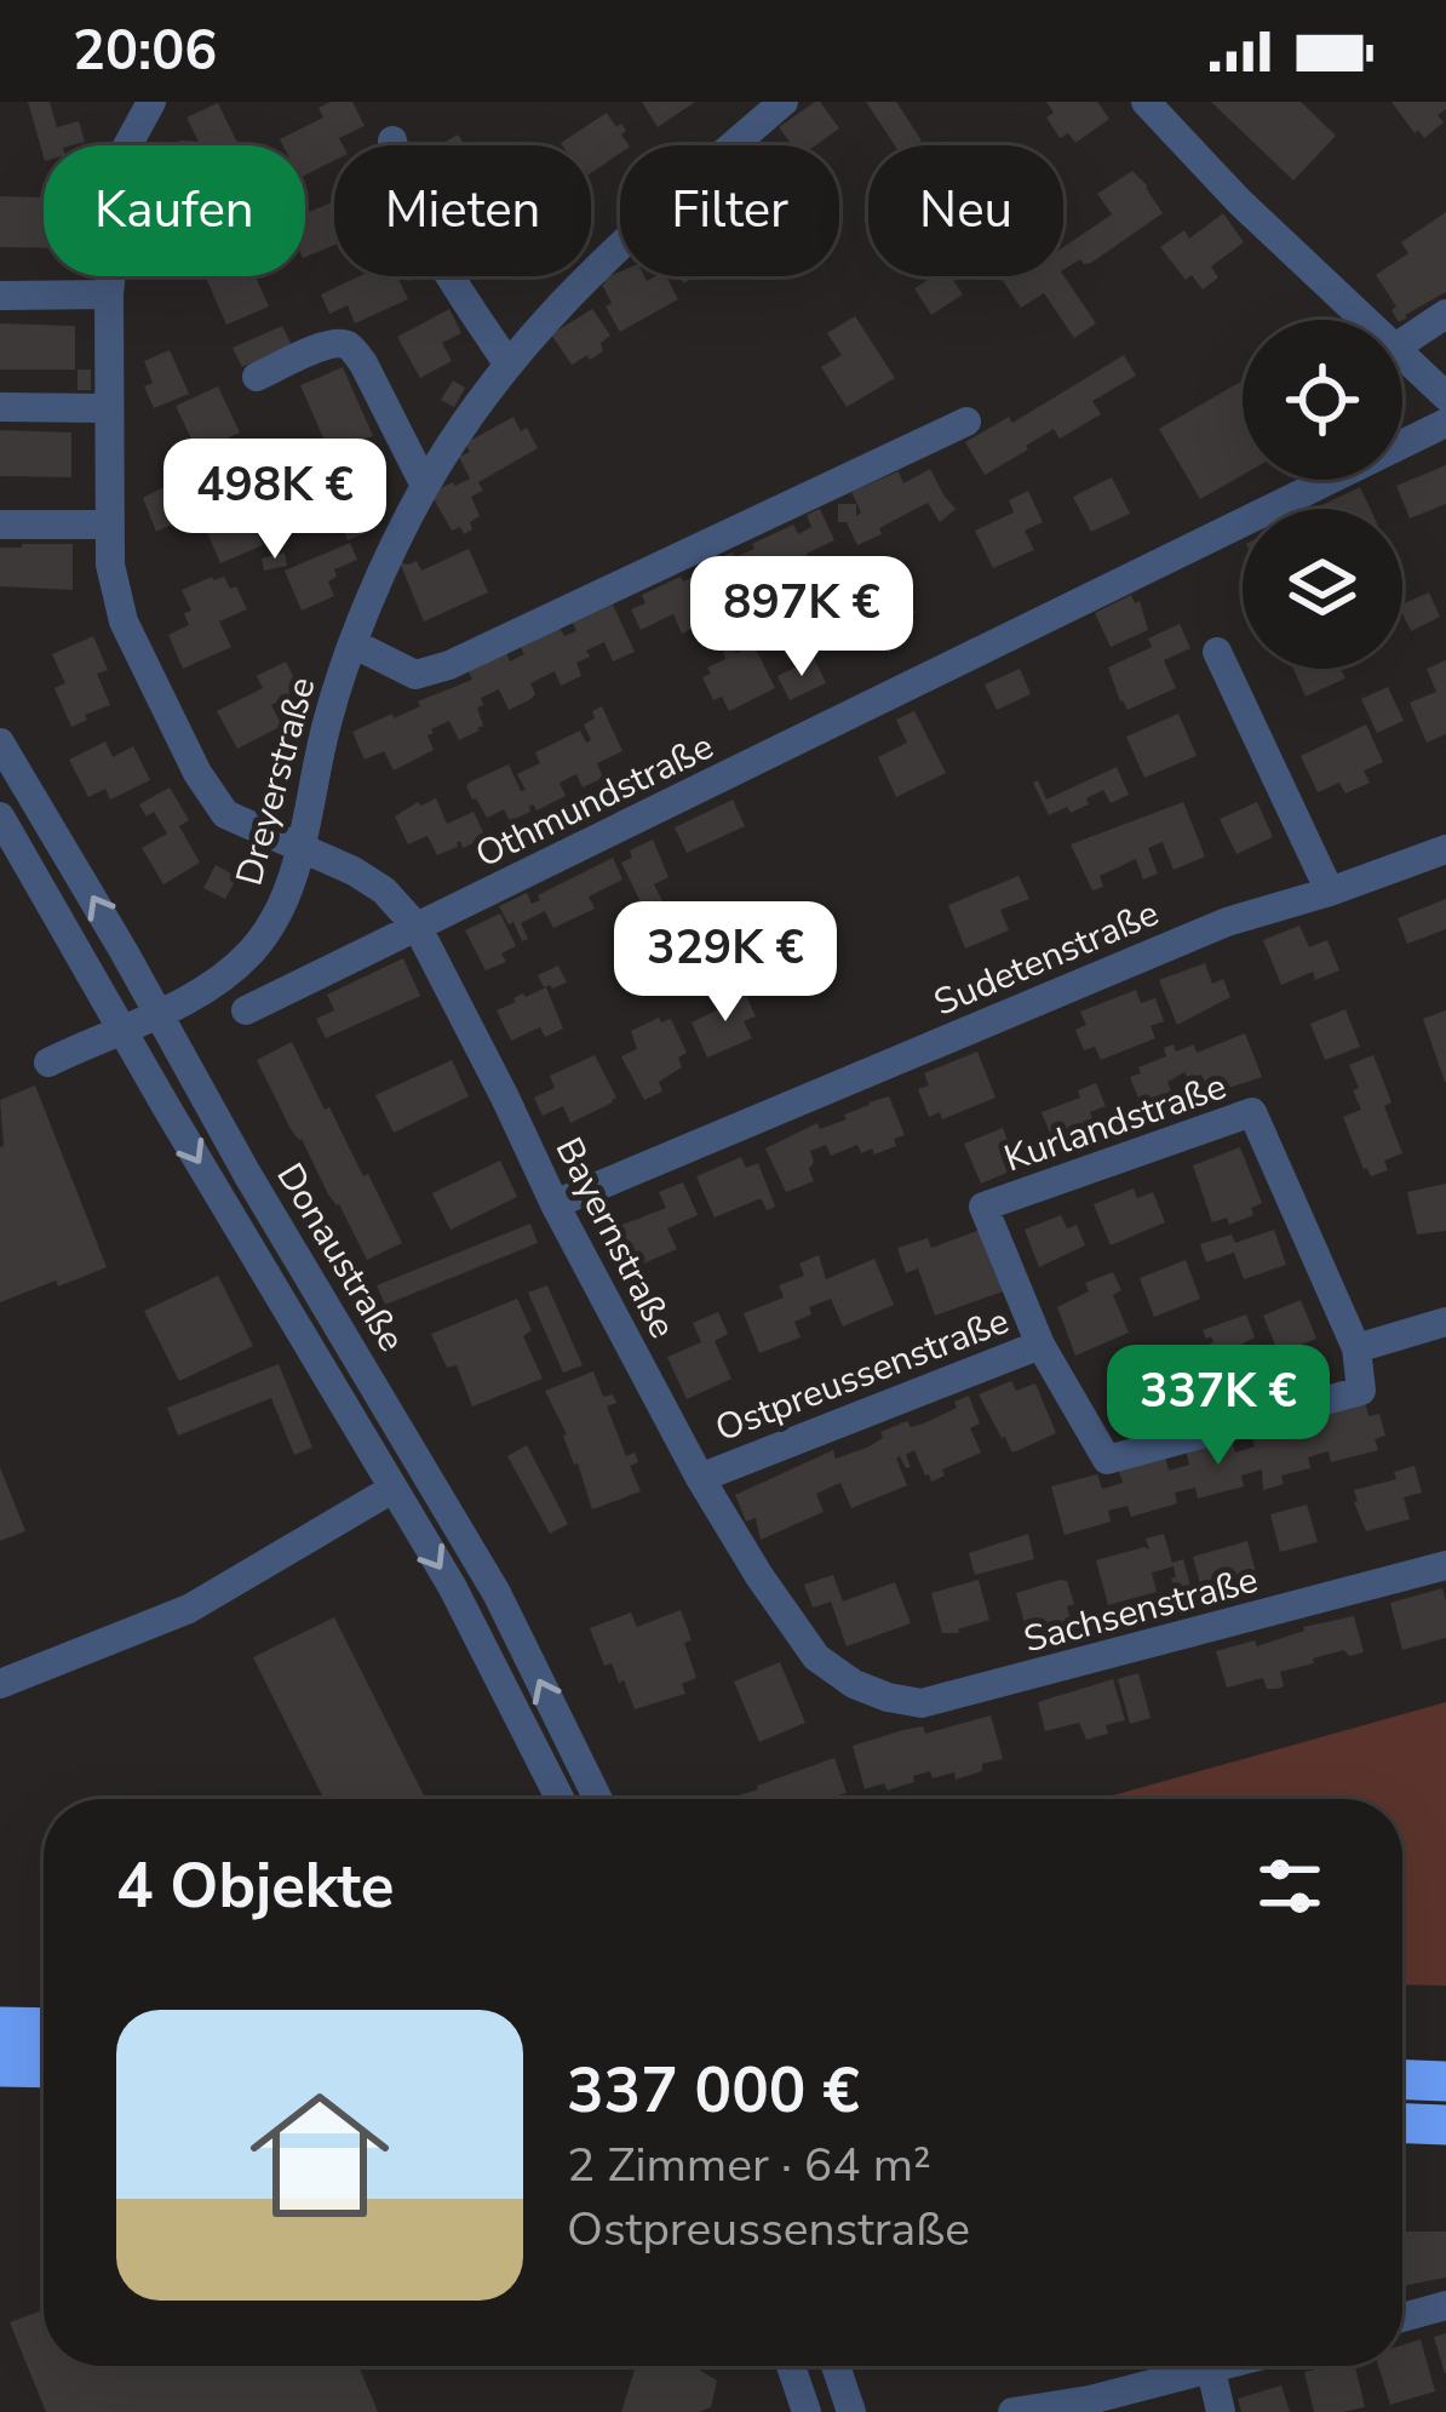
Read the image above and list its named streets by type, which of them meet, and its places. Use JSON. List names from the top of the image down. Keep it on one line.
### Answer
{"streets":{"street":["Dreyerstraße","Othmundstraße","Sudetenstraße","Kurlandstraße","Bayernstraße","Donaustraße","Ostpreussenstraße","Sachsenstraße"]},"crossings":[["Dreyerstraße","Bayernstraße"],["Dreyerstraße","Donaustraße"],["Othmundstraße","Bayernstraße"],["Sudetenstraße","Bayernstraße"],["Kurlandstraße","Ostpreussenstraße"],["Bayernstraße","Ostpreussenstraße"],["Bayernstraße","Sachsenstraße"]],"page":{"status":"20:06","chip":["Kaufen","Mieten","Filter","Neu"],"price":["498K €","897K €","329K €","337K €"],"heading":"4 Objekte","list":[{"name":"337 000 €","note":"2 Zimmer · 64 m² · Ostpreussenstraße"}]}}
